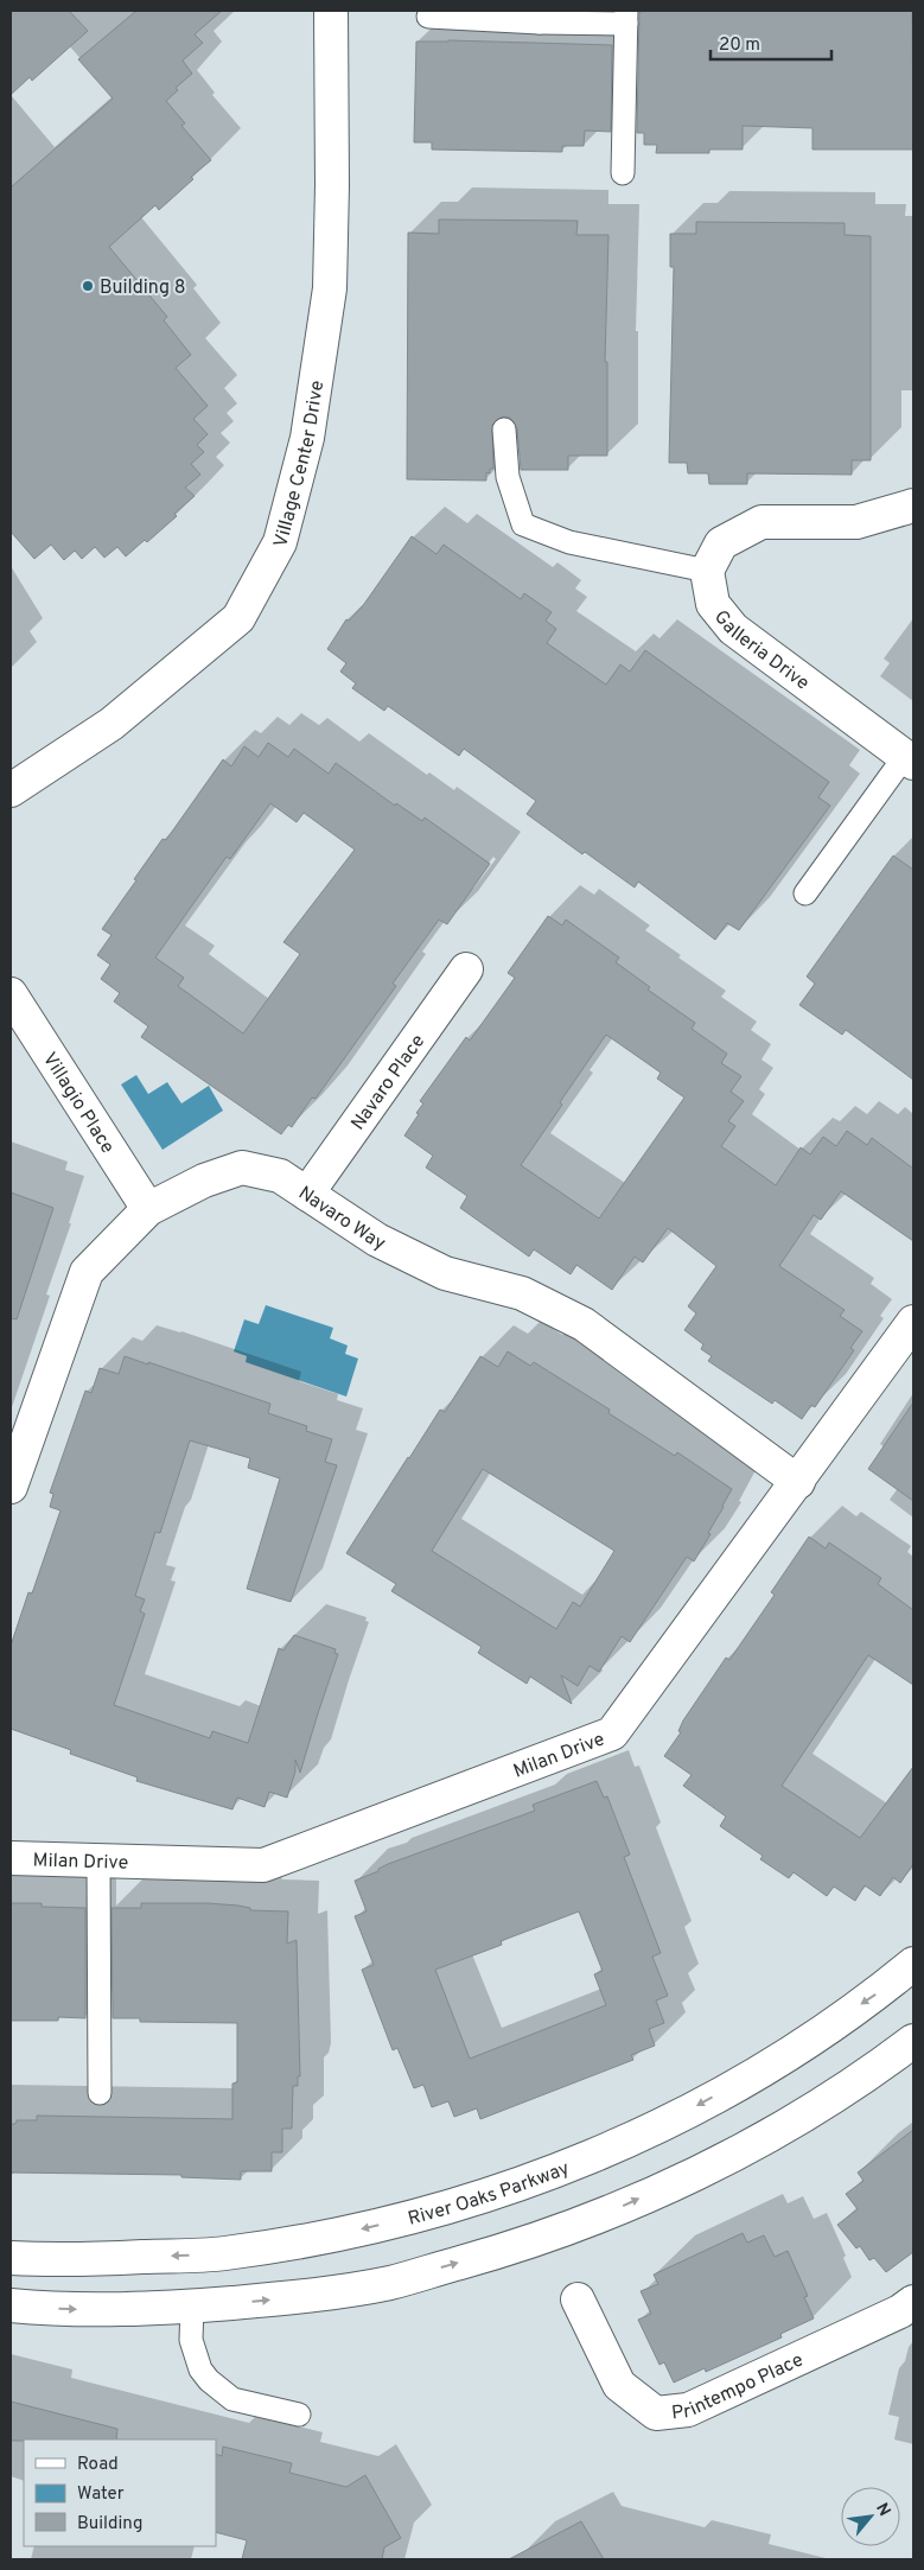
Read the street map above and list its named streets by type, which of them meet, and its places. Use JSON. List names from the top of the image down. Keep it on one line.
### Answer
{"streets":{"street":["Village Center Drive","Galleria Drive","Navaro Place","Villagio Place","Navaro Way","Milan Drive","River Oaks Parkway","Printempo Place"]},"crossings":[["Navaro Place","Navaro Way"],["Villagio Place","Navaro Way"],["Navaro Way","Milan Drive"]],"places":["Building 8"],"legend":["Road","Water","Building"],"scale_bar":"20 m","north":"top right"}
